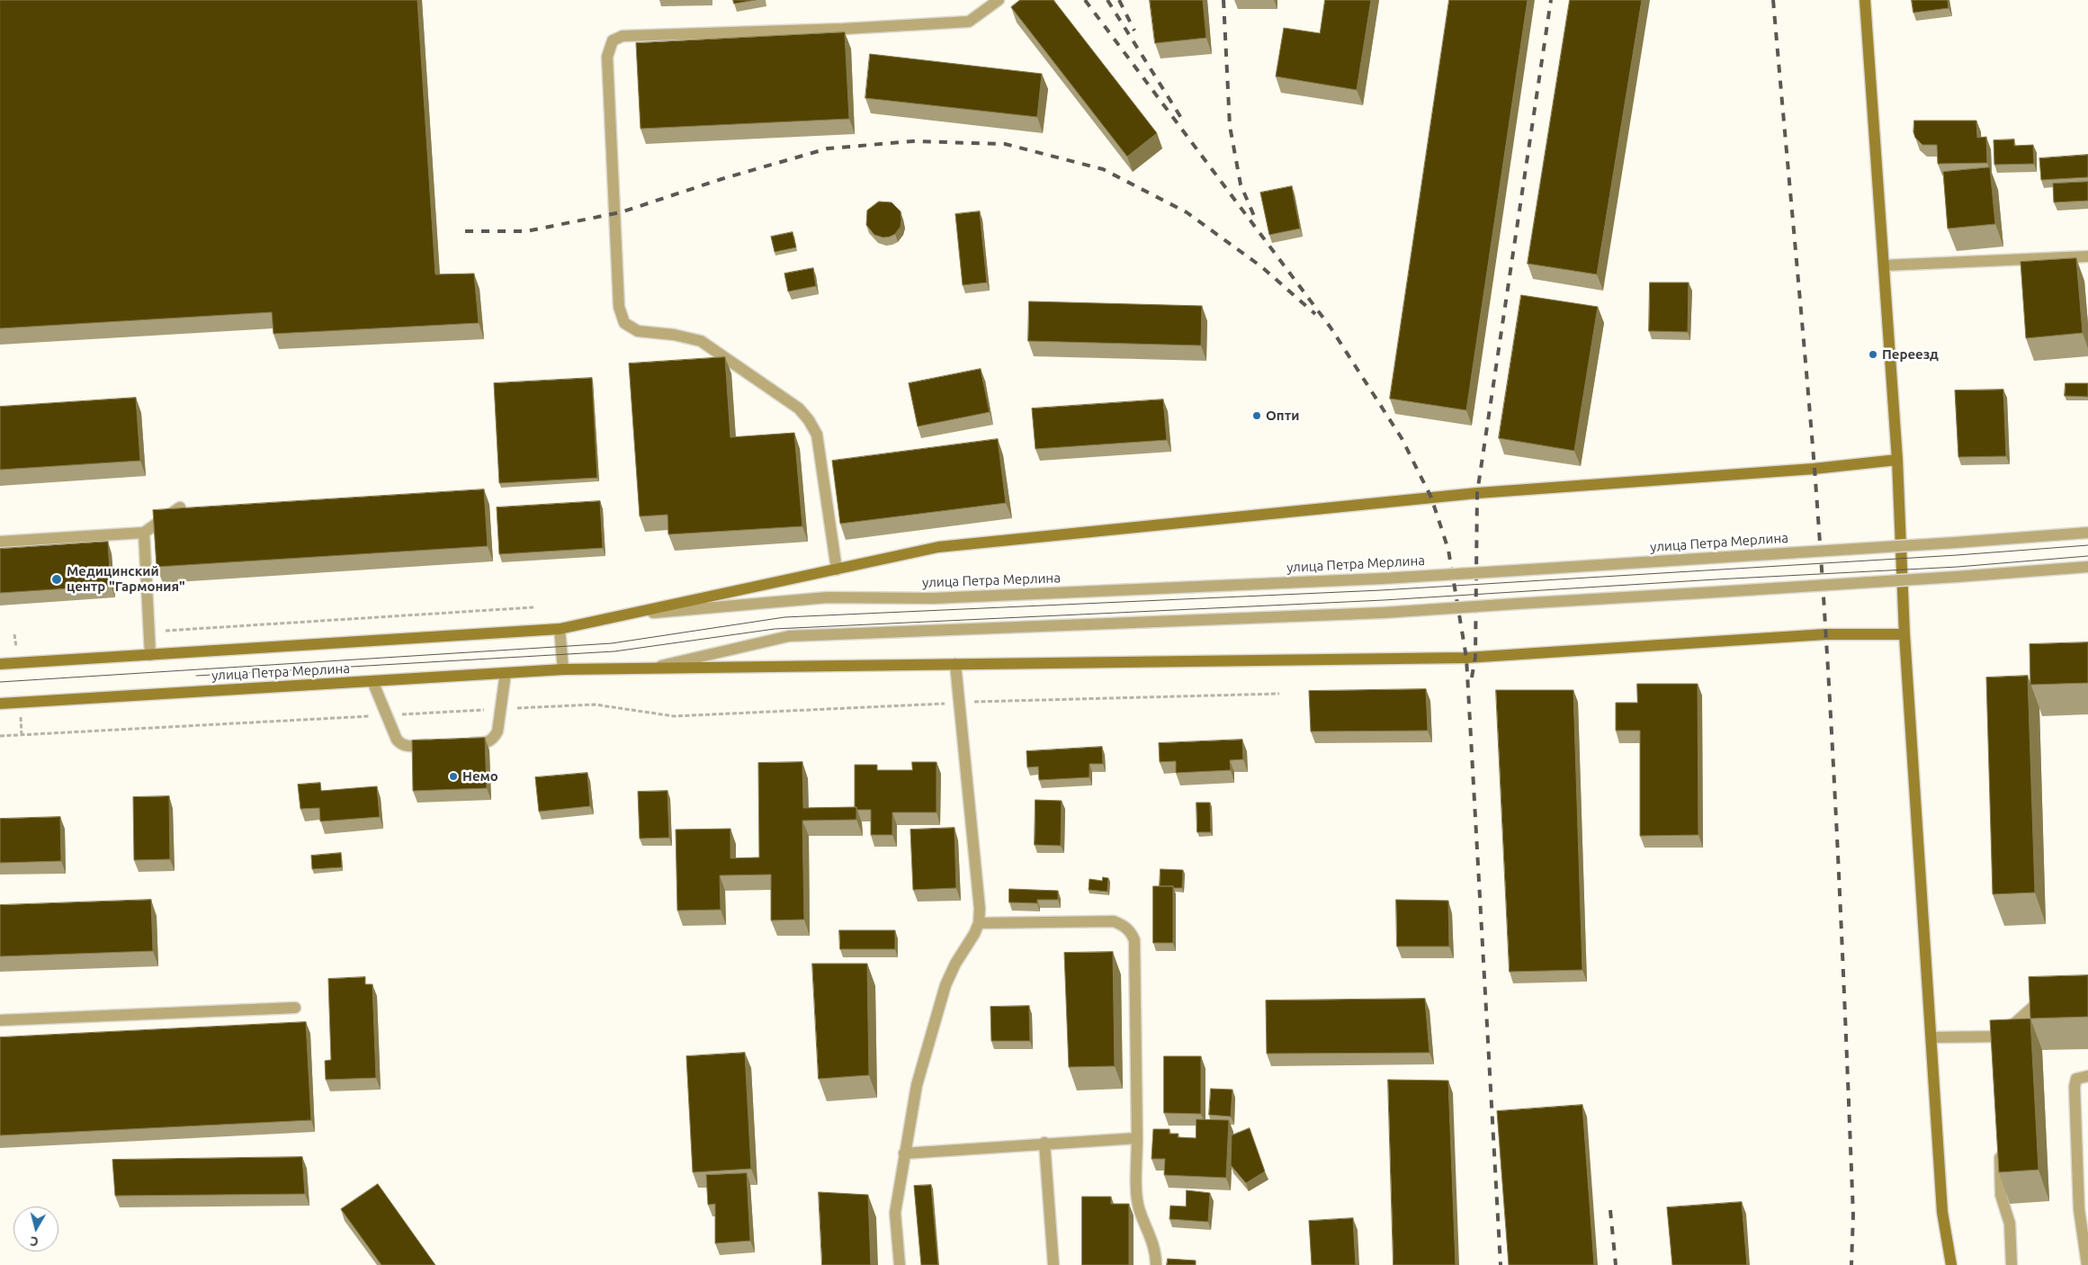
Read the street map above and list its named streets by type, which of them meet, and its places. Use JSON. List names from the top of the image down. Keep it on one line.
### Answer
{"streets":{"main road":["улица Петра Мерлина"]},"places":["Переезд","Опти","Медицинский центр \"Гармония\"","Немо"],"north":"bottom"}
